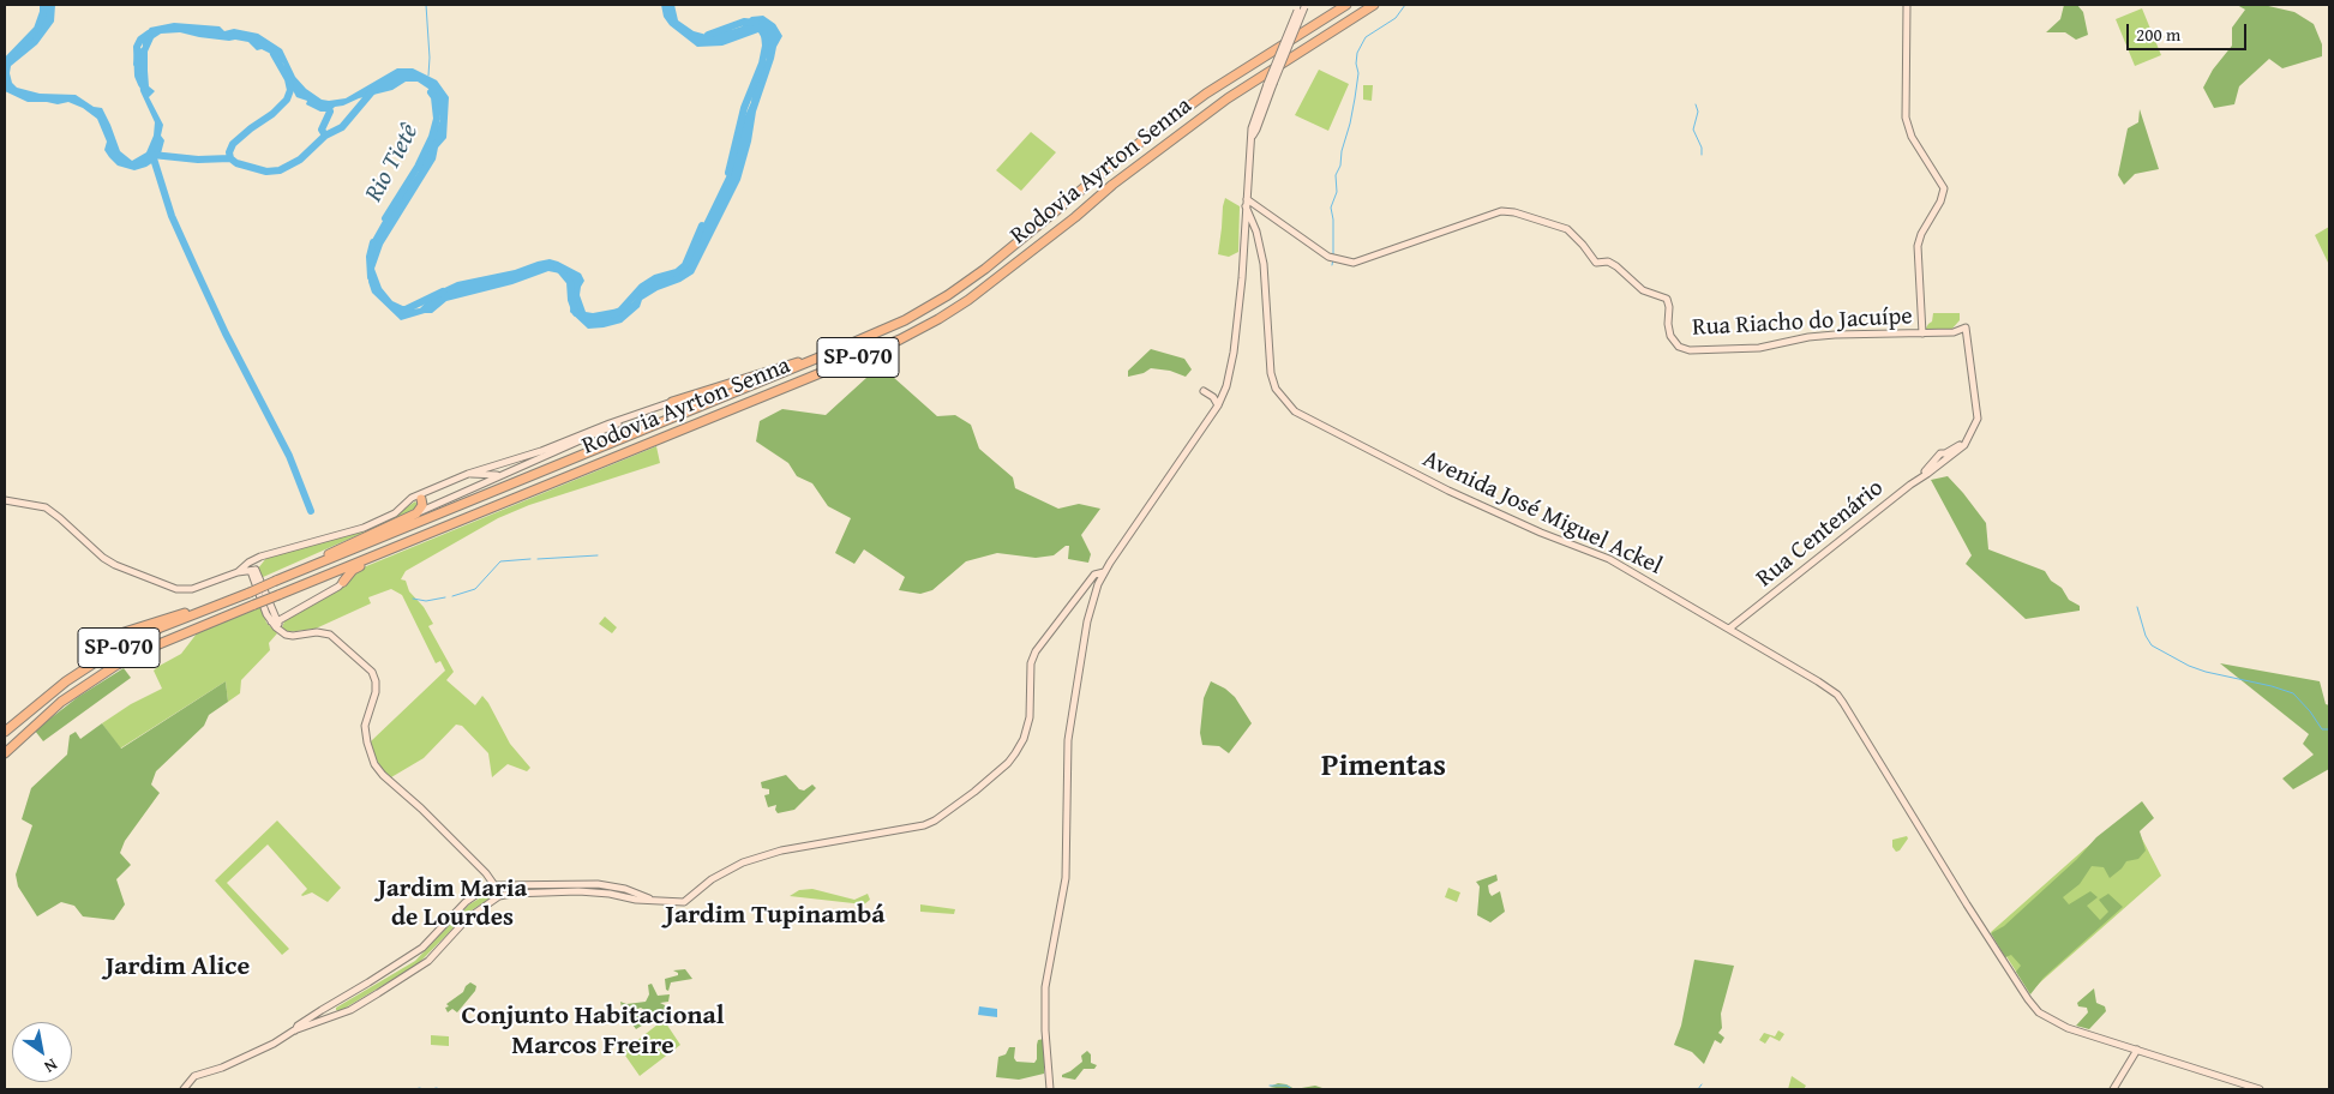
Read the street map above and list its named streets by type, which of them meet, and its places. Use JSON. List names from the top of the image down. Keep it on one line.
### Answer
{"streets":{"highway":["Rodovia Ayrton Senna","SP-070"],"street":["Rua Riacho do Jacuípe","Avenida José Miguel Ackel","Rua Centenário"]},"crossings":[["Rua Riacho do Jacuípe","Rua Centenário"],["Avenida José Miguel Ackel","Rua Centenário"]],"districts":["Pimentas","Jardim Maria de Lourdes","Jardim Tupinambá","Jardim Alice","Conjunto Habitacional Marcos Freire"],"water":["Rio Tietê"],"scale_bar":"200 m","north":"bottom right"}
